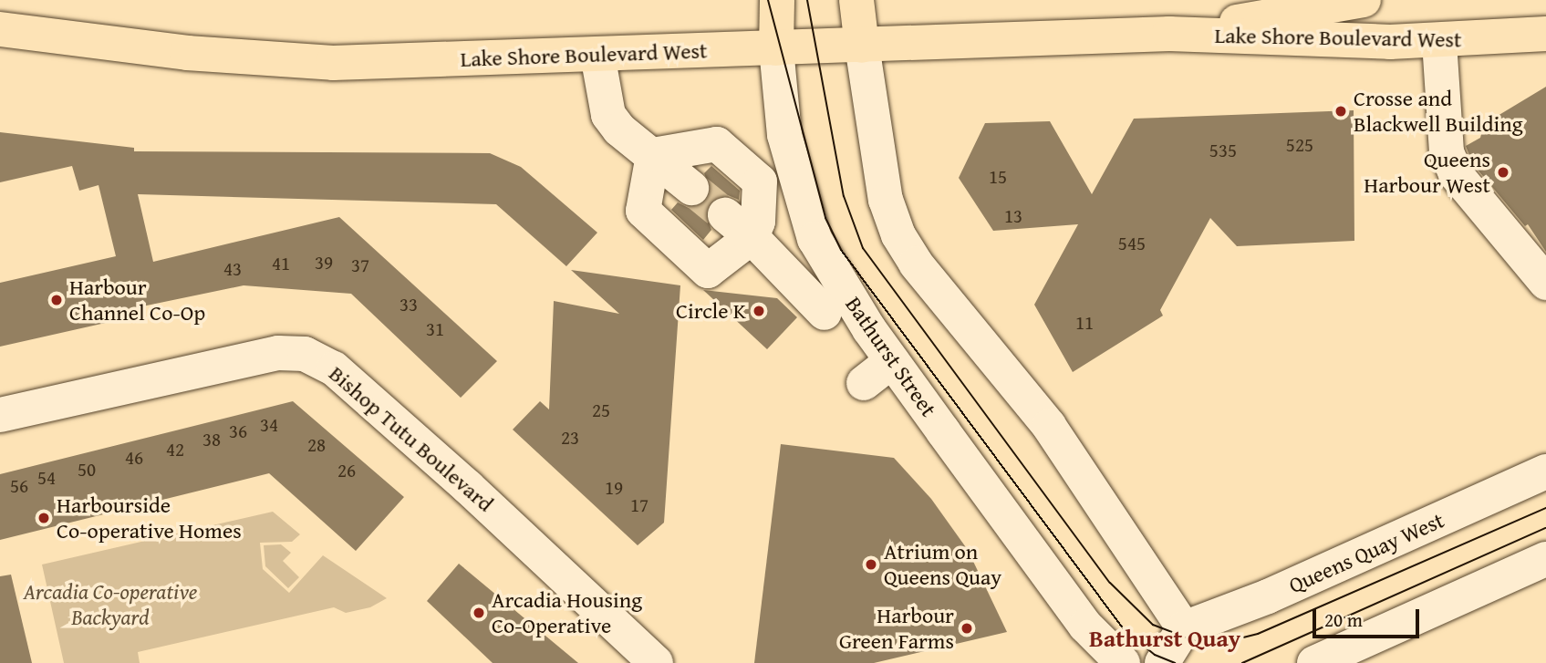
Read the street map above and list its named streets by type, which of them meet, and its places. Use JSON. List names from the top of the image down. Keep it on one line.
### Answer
{"streets":{"main road":["Lake Shore Boulevard West","Bathurst Street"],"street":["Bishop Tutu Boulevard","Queens Quay West"]},"crossings":[["Lake Shore Boulevard West","Bathurst Street"]],"districts":["Bathurst Quay"],"parks":["Arcadia Co-operative Backyard"],"places":["Crosse and Blackwell Building","Queens Harbour West","Harbour Channel Co-Op","Circle K","Harbourside Co-operative Homes","Atrium on Queens Quay","Arcadia Housing Co-Operative","Harbour Green Farms"],"house_numbers":["525","535","15","13","545","39","41","37","43","33","11","31","25","34","36","23","38","28","42","46","50","26","54","56","19","17"],"scale_bar":"20 m"}
